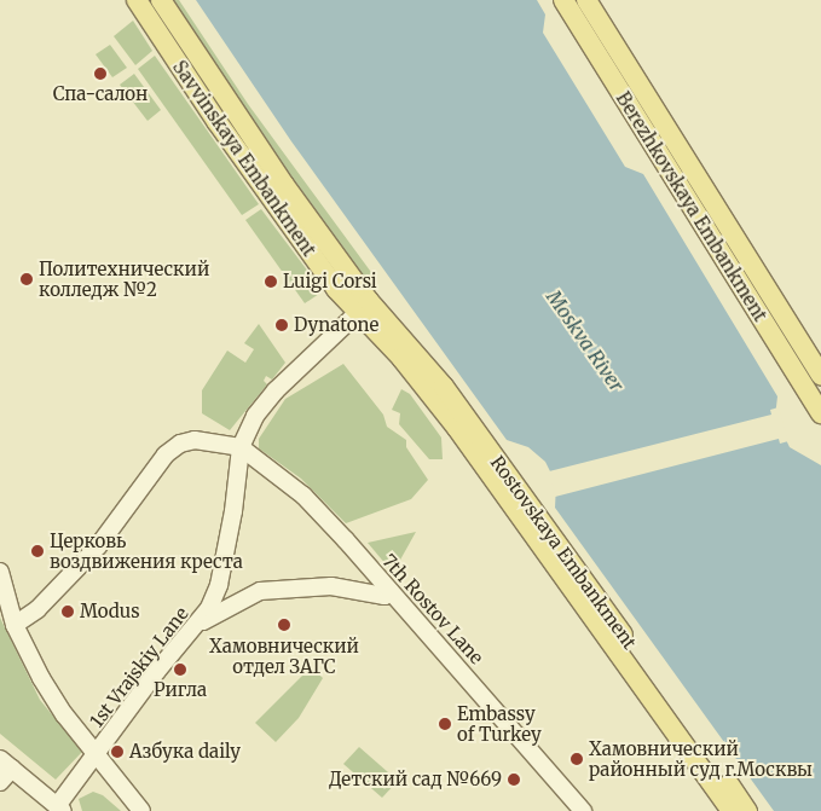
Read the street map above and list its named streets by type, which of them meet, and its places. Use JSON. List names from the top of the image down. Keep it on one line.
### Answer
{"streets":{"main road":["Savvinskaya Embankment","Berezhkovskaya Embankment","Rostovskaya Embankment"],"street":["7th Rostov Lane","1st Vrajskiy Lane"]},"crossings":[["Savvinskaya Embankment","Rostovskaya Embankment"],["Savvinskaya Embankment","1st Vrajskiy Lane"],["Rostovskaya Embankment","1st Vrajskiy Lane"],["7th Rostov Lane","1st Vrajskiy Lane"]],"water":["Moskva River"],"places":["Спа-салон","Политехнический колледж №2","Luigi Corsi","Dynatone","Церковь воздвижения креста","Modus","Хамовнический отдел ЗАГС","Ригла","Embassy of Turkey","Азбука daily","Хамовнический районный суд г.Москвы","Детский сад №669"]}
